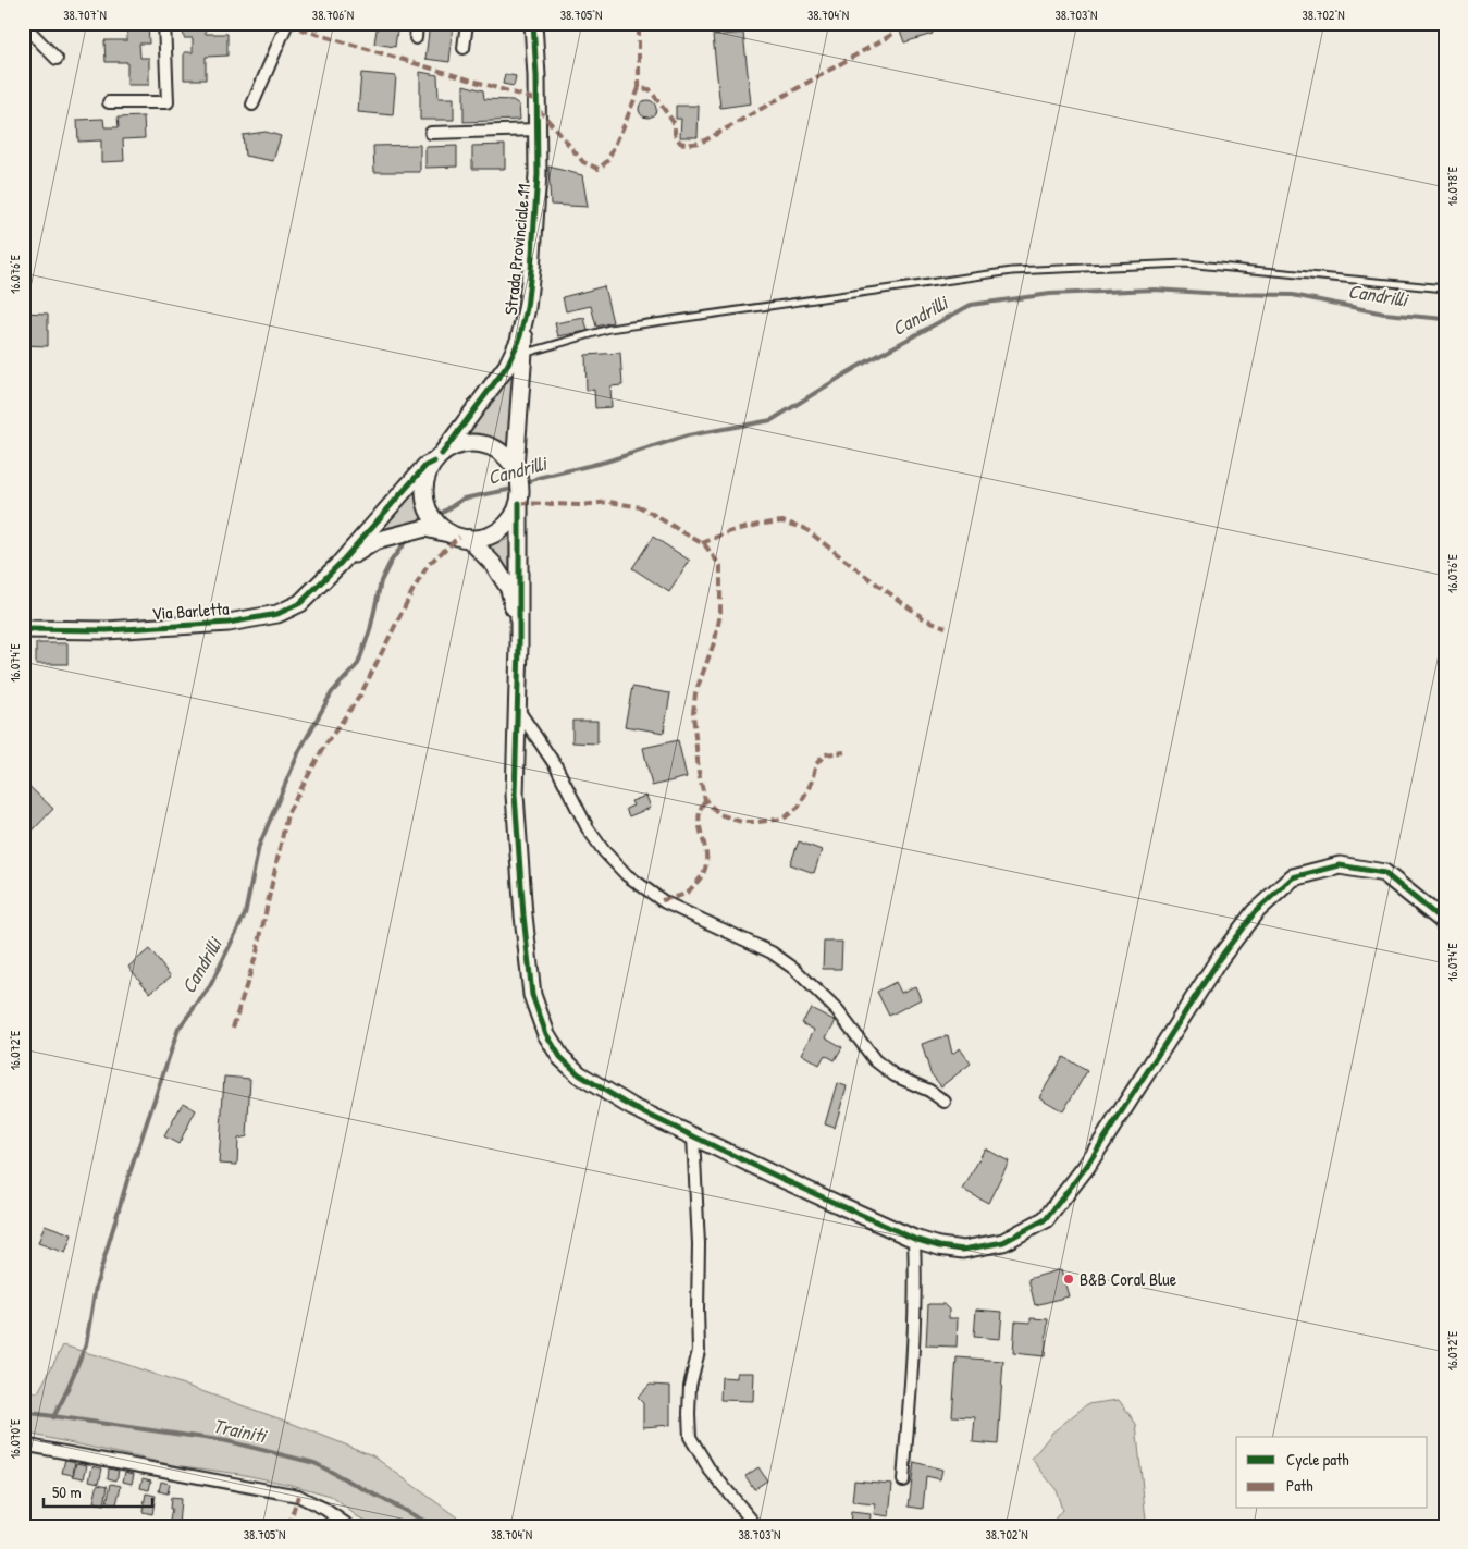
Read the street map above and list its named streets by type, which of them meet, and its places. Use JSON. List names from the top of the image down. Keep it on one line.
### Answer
{"streets":{"street":["Strada Provinciale 11","Via Barletta"]},"crossings":[["Strada Provinciale 11","Via Barletta"]],"water":["Candrilli","Trainiti"],"places":["B&B Coral Blue"],"legend":["Cycle path","Path"],"scale_bar":"50 m","coordinates":["38.707°N","38.706°N","38.705°N","38.704°N","38.703°N","38.702°N","16.078°E","16.076°E","16.074°E","16.072°E","16.070°E"]}
